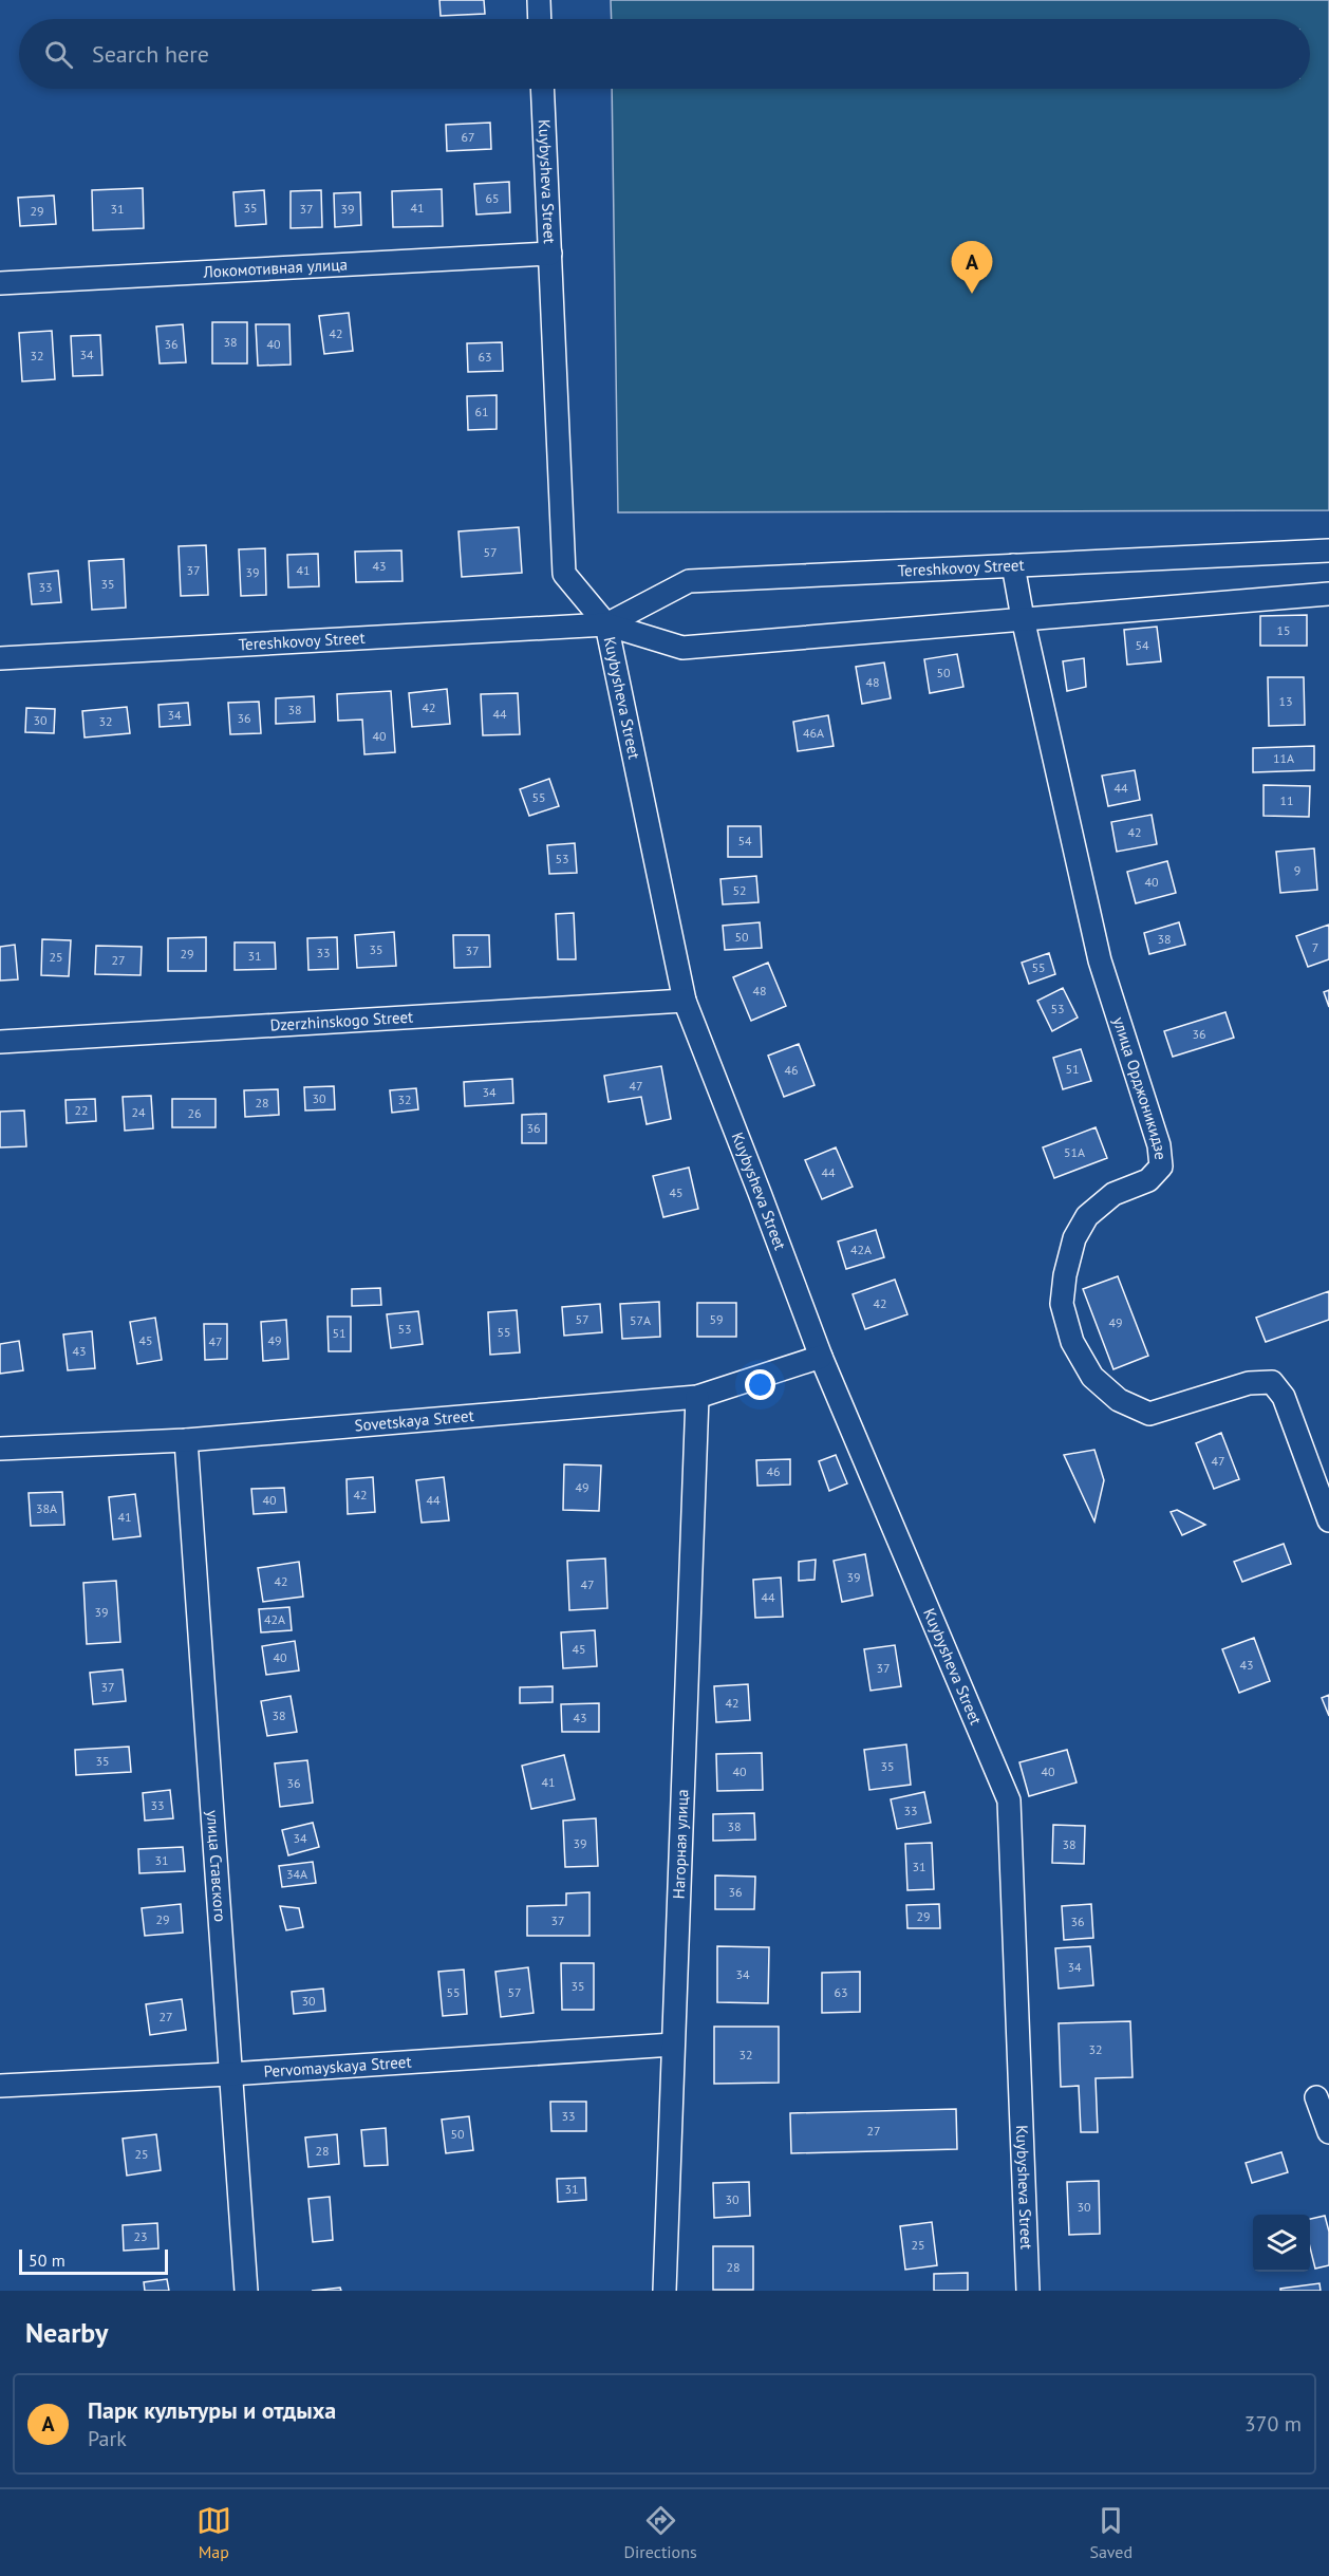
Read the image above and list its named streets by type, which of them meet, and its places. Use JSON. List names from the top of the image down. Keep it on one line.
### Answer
{"streets":{"street":["Kuybysheva Street","Локомотивная улица","Tereshkovoy Street","Dzerzhinskogo Street","улица Орджоникидзе","Sovetskaya Street","Нагорная улица","улица Ставского","Pervomayskaya Street"]},"crossings":[["Kuybysheva Street","Локомотивная улица"],["Kuybysheva Street","Tereshkovoy Street"],["Kuybysheva Street","Dzerzhinskogo Street"],["Kuybysheva Street","Sovetskaya Street"],["Tereshkovoy Street","улица Орджоникидзе"],["Sovetskaya Street","Нагорная улица"],["Sovetskaya Street","улица Ставского"],["Нагорная улица","Pervomayskaya Street"],["улица Ставского","Pervomayskaya Street"]],"house_numbers":["67","65","35","41","31","37","39","29","42","38","36","40","34","32","63","61","57","43","37","41","39","35","33","15","54","50","48","13","42","38","44","34","36","30","32","46А","40","11А","44","55","11","42","54","53","9","40","52","50","38","7","35","37","33","29","31","25","27","55","48","53","36","51","46","47","34","30","32","28","22","24","26","36","51А","44","45","42А","42","57","59","57А","49","53","55","51","45","49","47","43","47","46","49","42","40","44","38А","41","39","42","47","44","39","42А","45","40","43","37","37","42","38","43","35","35","40","40","41","36","33","33","38","34","39","38","31","31","34А","36","29","29","37","36","34","34","35","55","57","63","30","27","32","32","33","27","50","28","25","31","30","30","23","25","28"],"scale_bar":"50 m","page":{"search":"Search here","pins":"A","scale":"50 m","heading":"Nearby","list":[{"mark":"A","name":"Парк культуры и отдыха","note":"Park","value":"370 m"}],"nav":["Map","Directions","Saved"]}}
